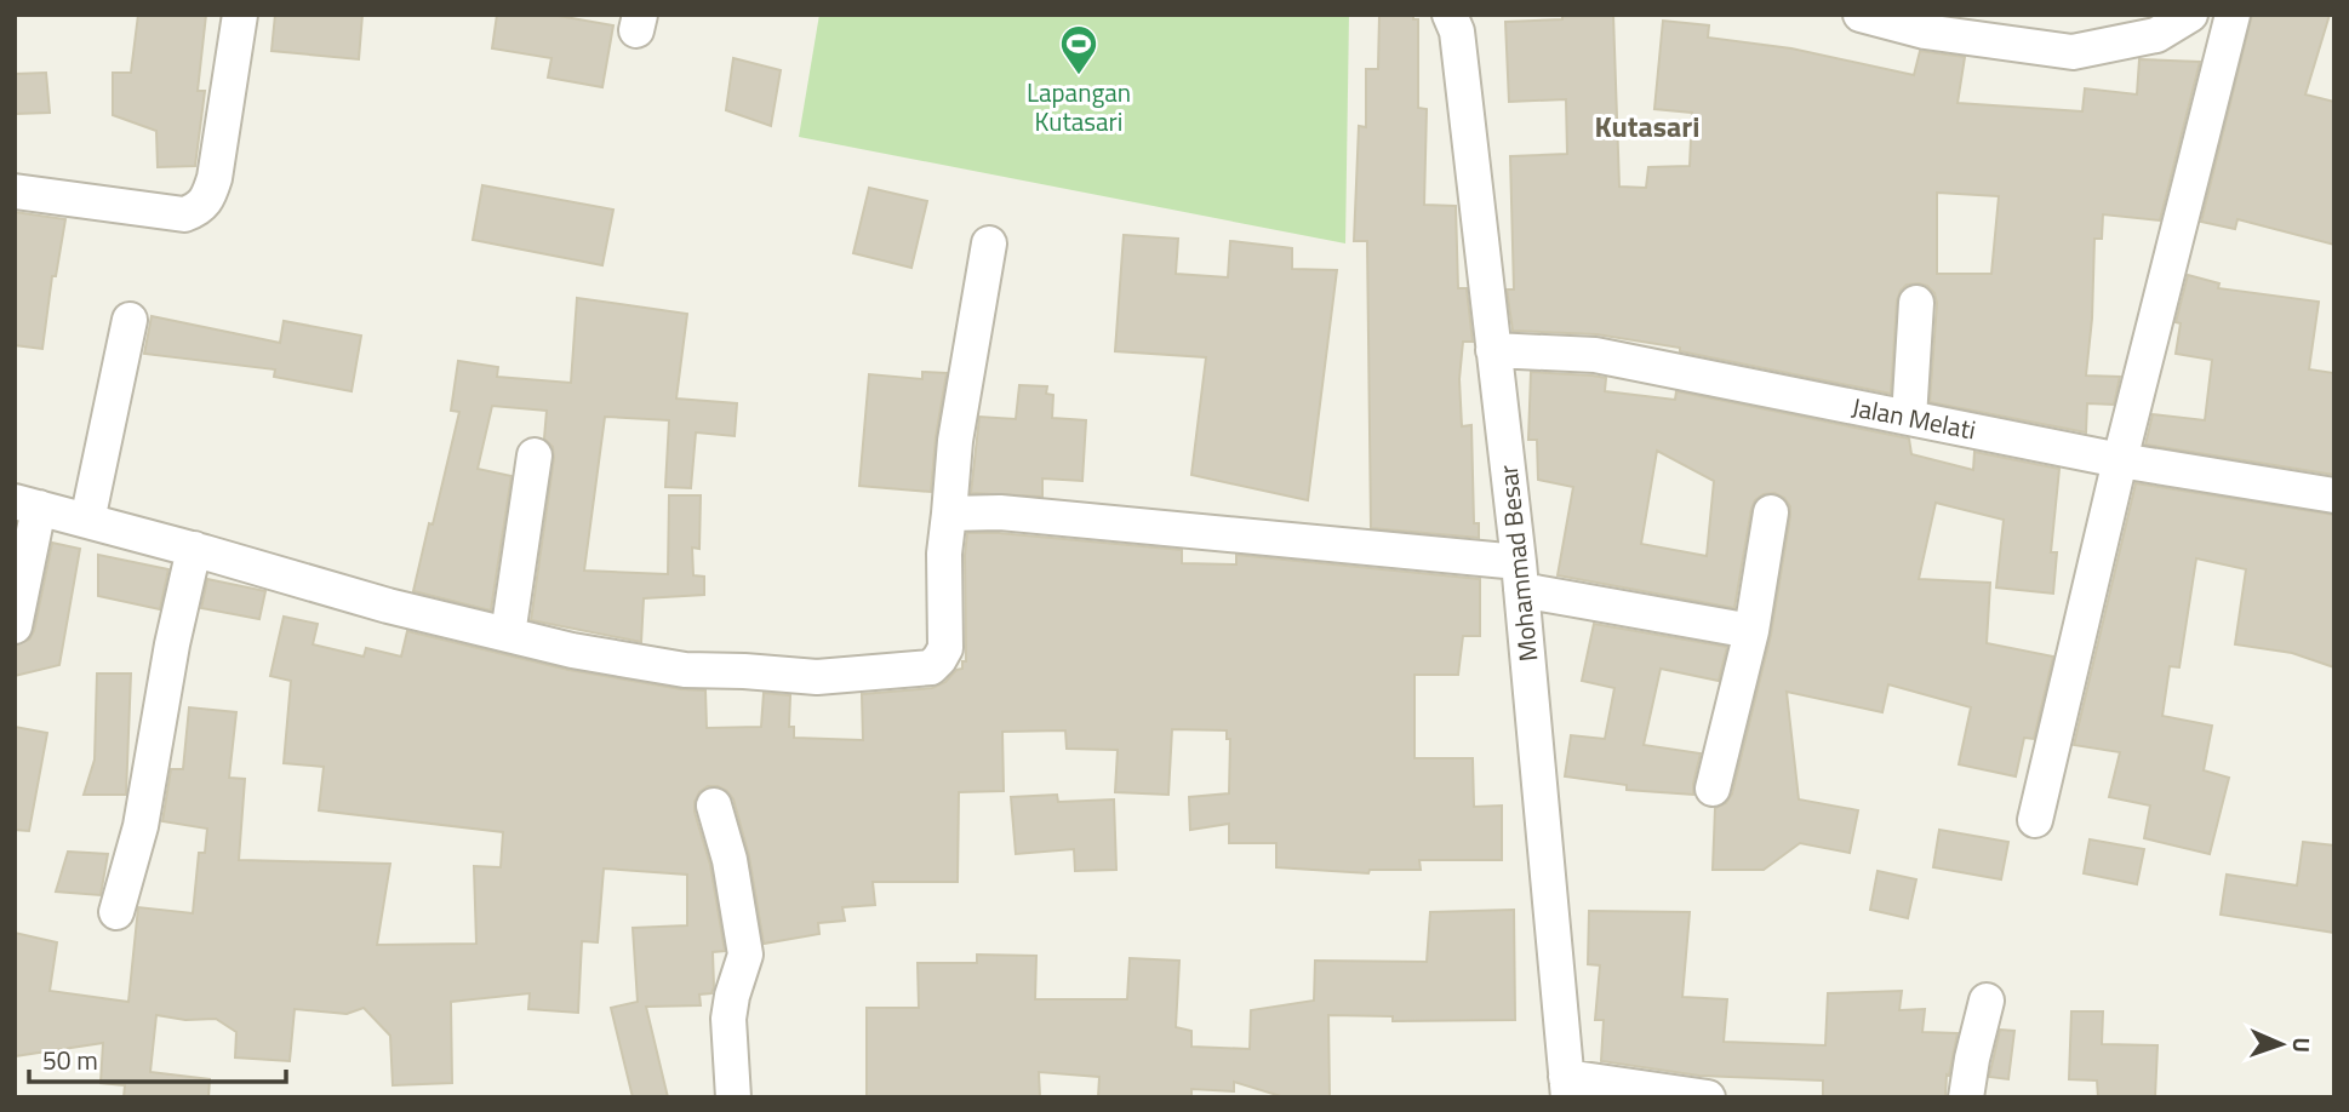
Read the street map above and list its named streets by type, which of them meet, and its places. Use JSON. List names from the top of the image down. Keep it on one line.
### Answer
{"streets":{"street":["Jalan Melati","Mohammad Besar"]},"crossings":[["Jalan Melati","Mohammad Besar"]],"districts":["Kutasari"],"places":{"sports":["Lapangan Kutasari"]},"scale_bar":"50 m","north":"right"}
